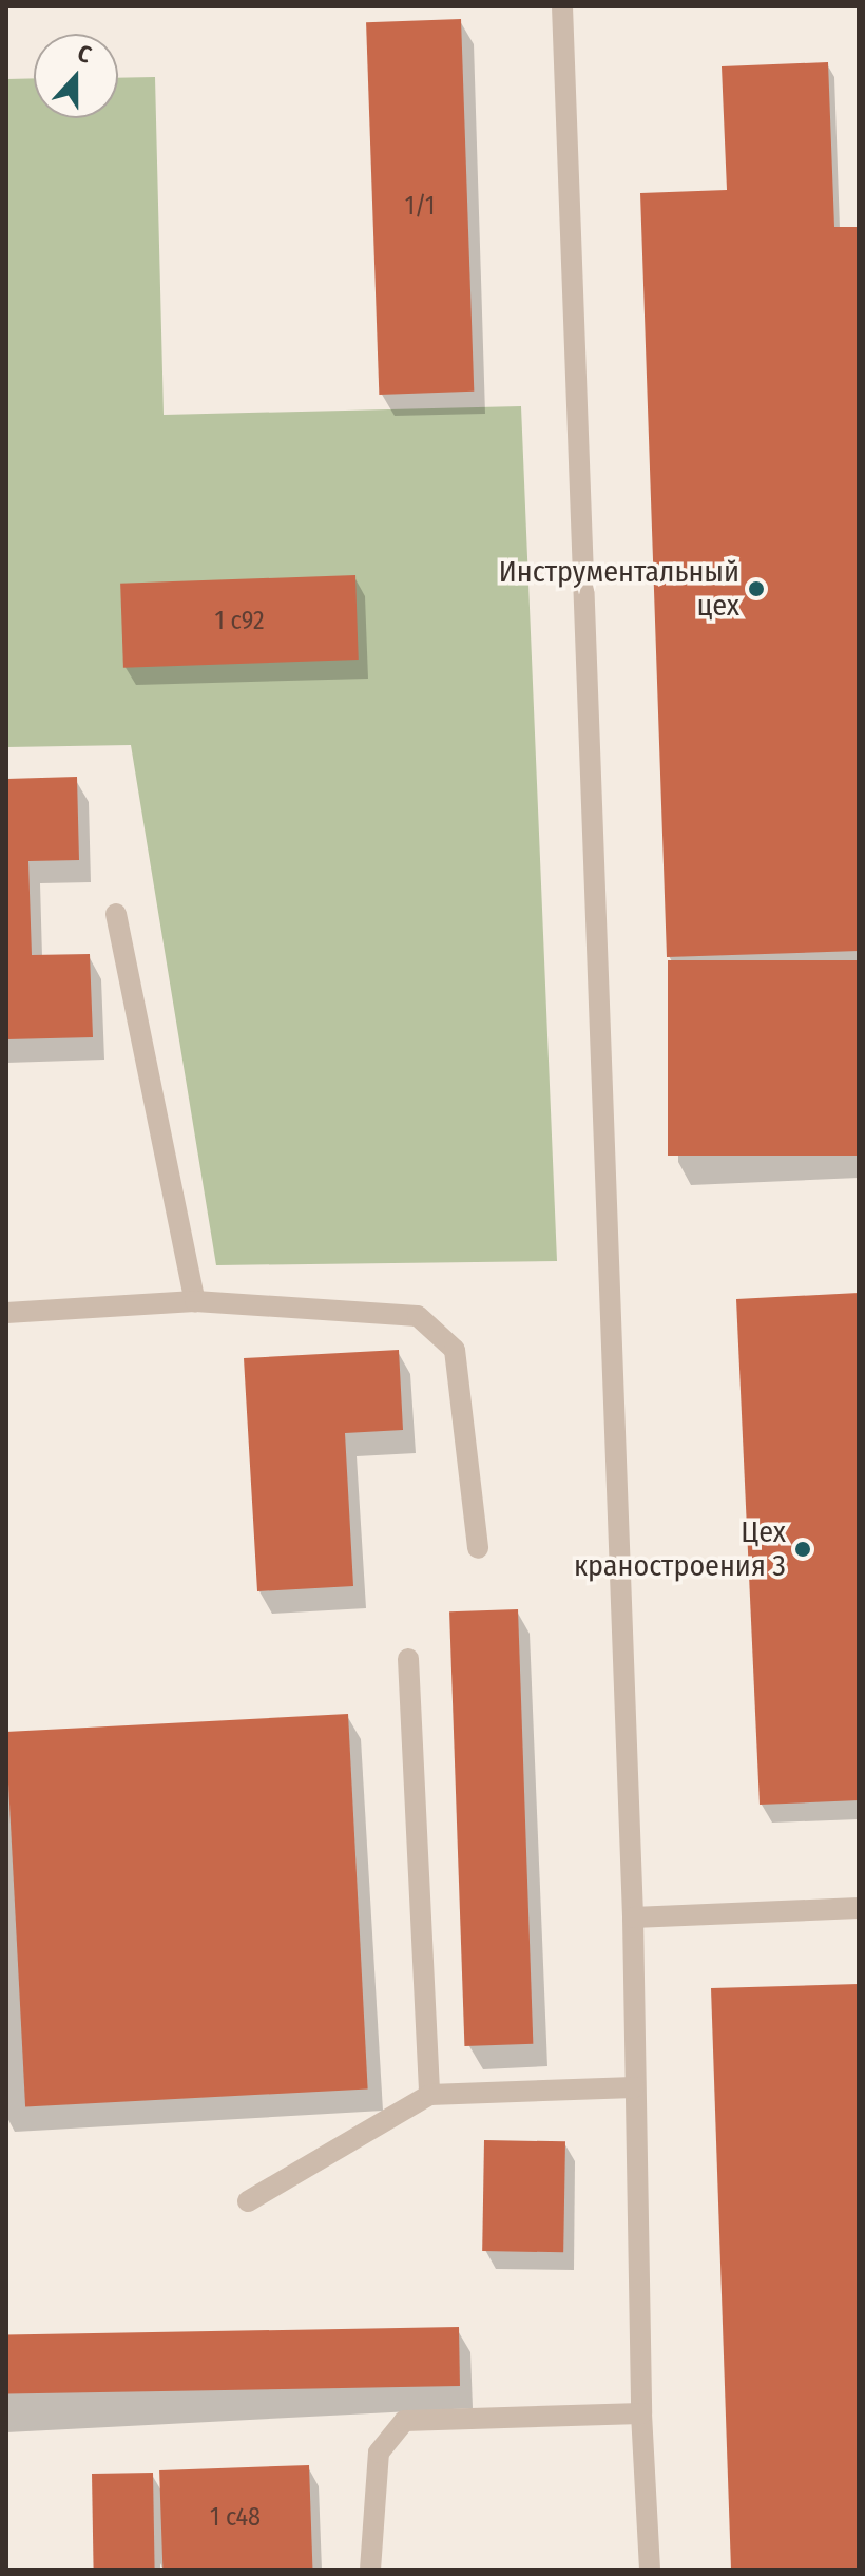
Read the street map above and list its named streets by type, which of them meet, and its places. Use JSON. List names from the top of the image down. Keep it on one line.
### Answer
{"places":["Инструментальный цех","Цех краностроения 3"],"house_numbers":["1/1","1 с92","1 с48"],"north":"top"}
